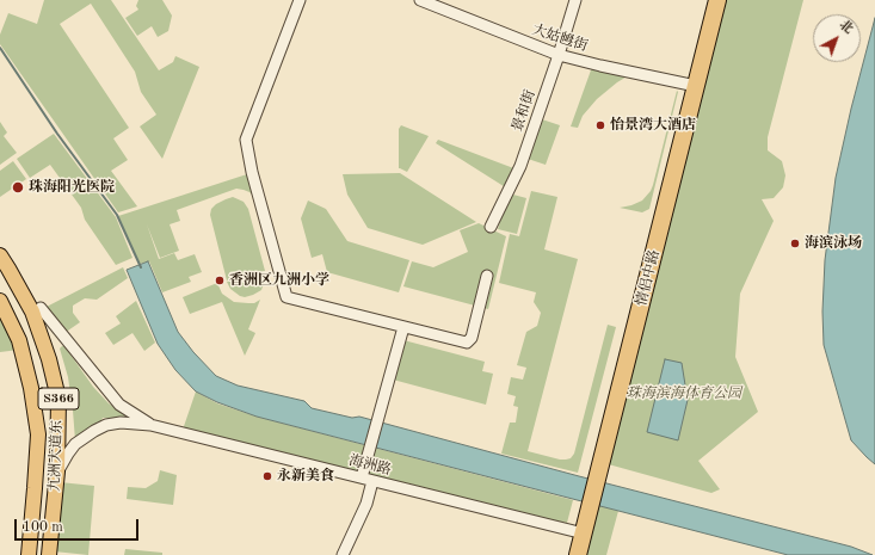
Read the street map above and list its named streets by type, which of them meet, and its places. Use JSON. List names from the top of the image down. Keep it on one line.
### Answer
{"streets":{"highway":["情侣中路"],"main road":["S366","九洲大道东"],"street":["大姑乸街","景和街","海洲路"]},"crossings":[["大姑乸街","景和街"],["大姑乸街","情侣中路"],["情侣中路","海洲路"]],"parks":["珠海滨海体育公园"],"places":["怡景湾大酒店","珠海阳光医院","海滨泳场","香洲区九洲小学","永新美食"],"scale_bar":"100 m","north":"top right"}
